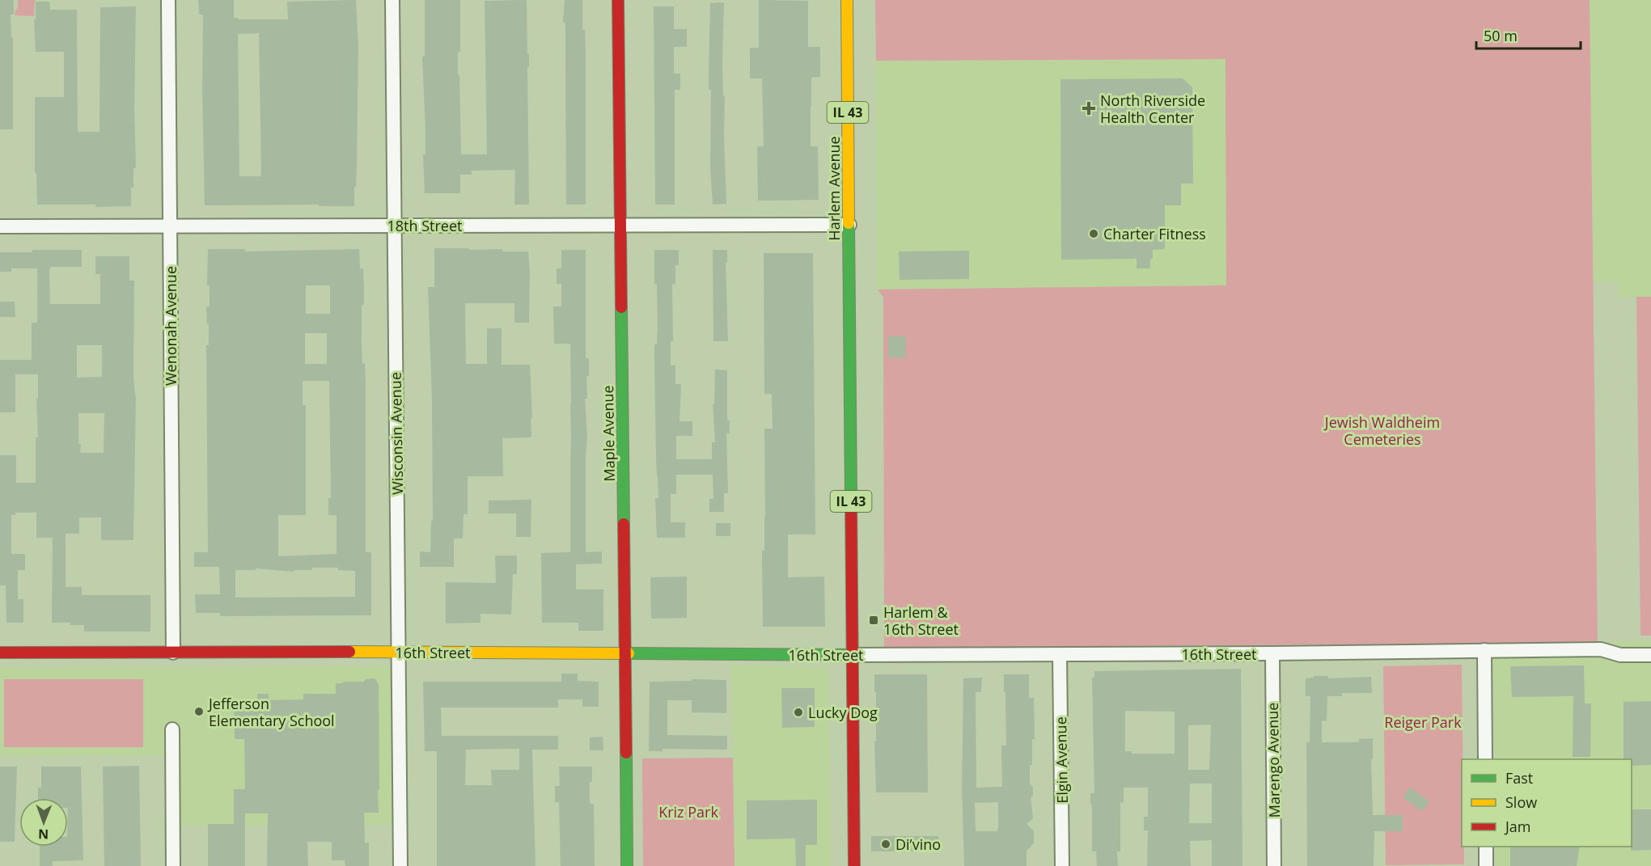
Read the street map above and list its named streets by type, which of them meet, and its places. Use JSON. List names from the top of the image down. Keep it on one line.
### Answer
{"streets":{"street":["IL 43","Harlem Avenue","18th Street","Wenonah Avenue","Wisconsin Avenue","Maple Avenue","16th Street","Elgin Avenue","Marengo Avenue"]},"crossings":[["IL 43","Harlem Avenue"],["IL 43","16th Street"],["Harlem Avenue","18th Street"],["Harlem Avenue","16th Street"],["18th Street","Wenonah Avenue"],["18th Street","Wisconsin Avenue"],["18th Street","Maple Avenue"],["Wenonah Avenue","16th Street"],["Wisconsin Avenue","16th Street"],["Maple Avenue","16th Street"],["16th Street","Elgin Avenue"],["16th Street","Marengo Avenue"]],"parks":["Jewish Waldheim Cemeteries","Reiger Park","Kriz Park"],"places":{"health":["North Riverside Health Center"],"other":["Charter Fitness","Jefferson Elementary School","Lucky Dog","Di’vino"],"transit":["Harlem & 16th Street"]},"legend":["Fast","Slow","Jam"],"scale_bar":"50 m","north":"bottom"}
